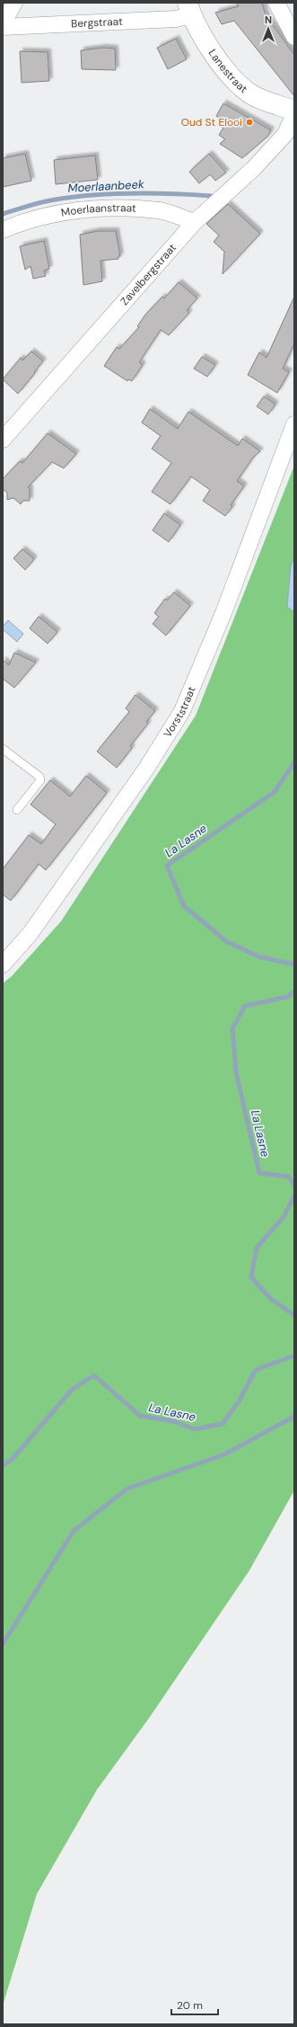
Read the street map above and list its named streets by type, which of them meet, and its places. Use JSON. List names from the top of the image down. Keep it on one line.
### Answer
{"streets":{"street":["Bergstraat","Lanestraat","Moerlaanstraat","Zavelbergstraat","Vorststraat"]},"crossings":[["Bergstraat","Lanestraat"],["Lanestraat","Zavelbergstraat"],["Moerlaanstraat","Zavelbergstraat"]],"water":["Moerlaanbeek","La Lasne"],"places":["Oud St Elooi"],"scale_bar":"20 m","north":"top"}
